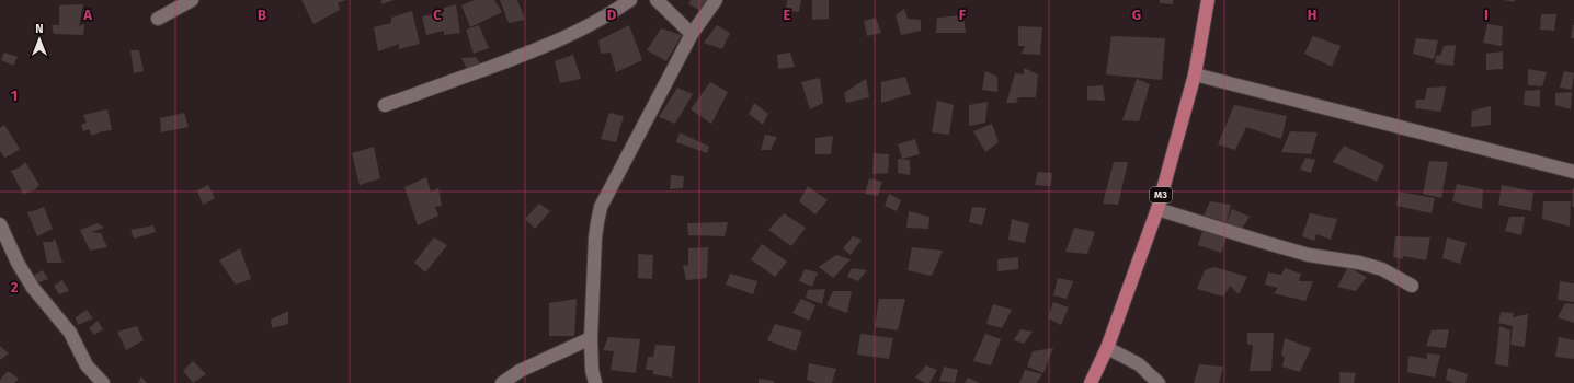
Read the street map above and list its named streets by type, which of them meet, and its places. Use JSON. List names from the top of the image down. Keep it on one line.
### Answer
{"streets":{"main road":["M3"]},"north":"top","grid":{"columns":["A","B","C","D","E","F","G","H","I"],"rows":["1","2"]}}
